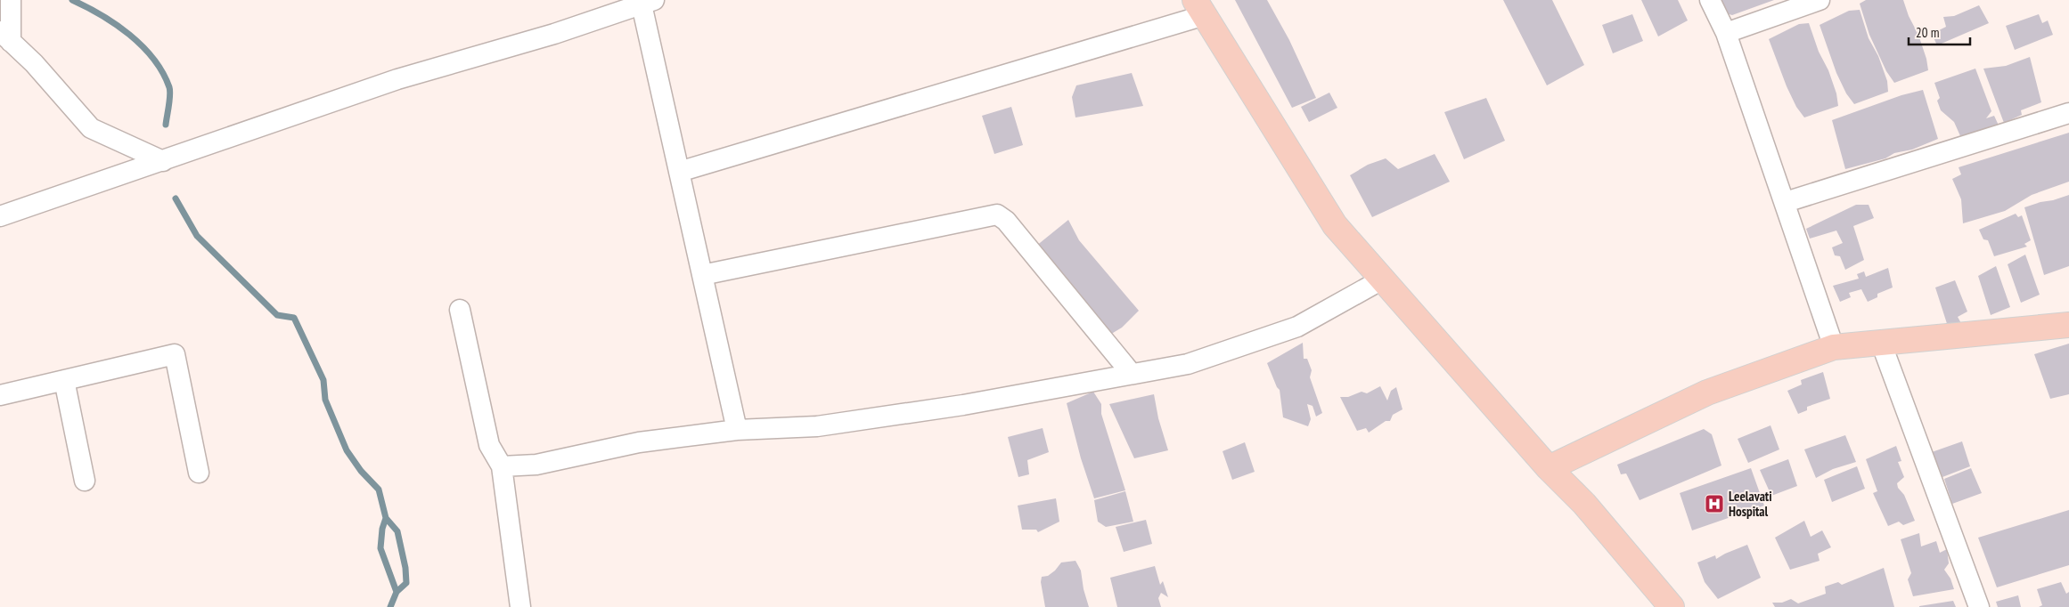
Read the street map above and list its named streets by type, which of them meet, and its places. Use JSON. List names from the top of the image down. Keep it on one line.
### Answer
{"places":{"hospital":["Leelavati Hospital"]},"scale_bar":"20 m"}
